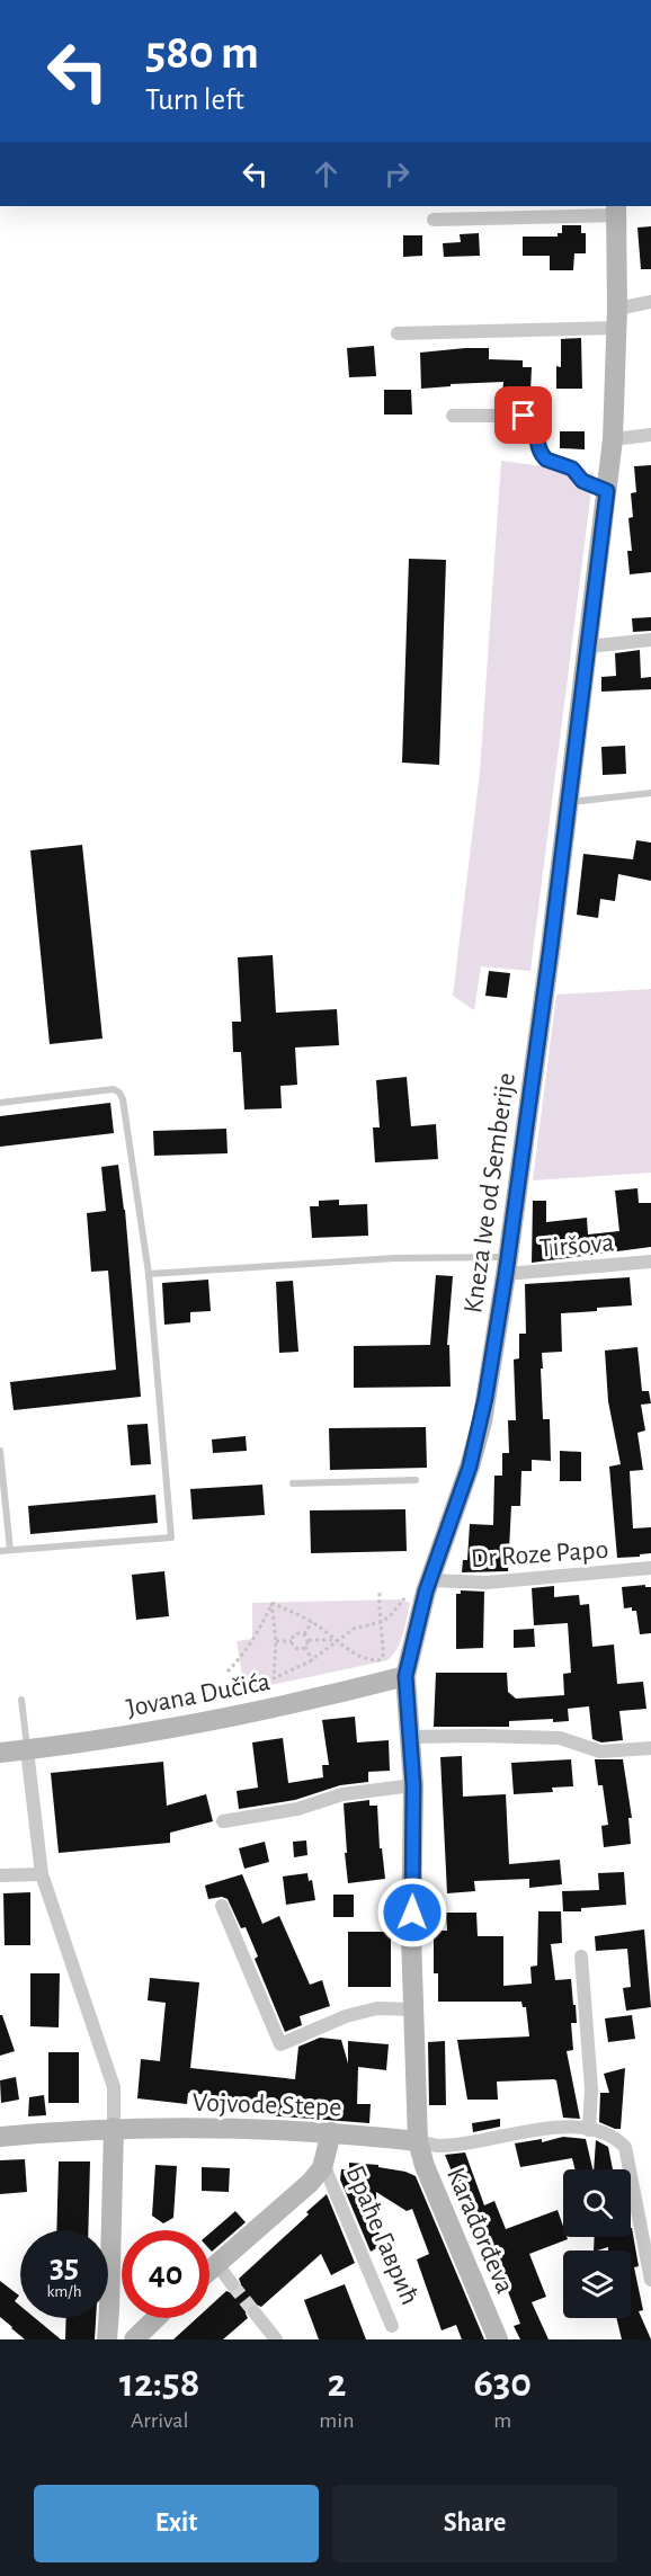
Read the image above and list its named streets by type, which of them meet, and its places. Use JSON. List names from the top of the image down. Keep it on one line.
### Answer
{"streets":{"street":["Kneza Ive od Semberije","Tiršova","Dr Roze Papo","Jovana Dučića","Vojvode Stepe","Karađorđeva","Браће Гаврић"]},"crossings":[["Kneza Ive od Semberije","Tiršova"],["Kneza Ive od Semberije","Dr Roze Papo"],["Kneza Ive od Semberije","Jovana Dučića"],["Kneza Ive od Semberije","Vojvode Stepe"],["Kneza Ive od Semberije","Karađorđeva"],["Vojvode Stepe","Karađorđeva"],["Vojvode Stepe","Браће Гаврић"]],"page":{"turn":["580 m","Turn left"],"speed":"35 km/h","limit":"40","eta":["12:58","Arrival","2","min","630","m"],"buttons":["Exit","Share"]}}
